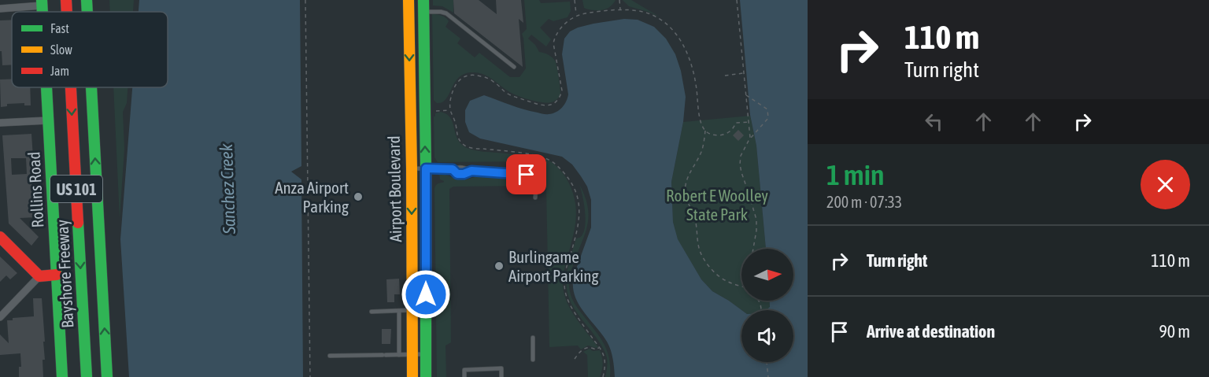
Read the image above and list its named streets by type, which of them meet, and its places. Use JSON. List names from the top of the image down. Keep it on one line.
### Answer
{"streets":{"main road":["US 101","Airport Boulevard","Rollins Road","Bayshore Freeway"]},"water":["Sanchez Creek"],"parks":["Robert E Woolley State Park"],"places":["Anza Airport Parking","Burlingame Airport Parking"],"legend":["Fast","Slow","Jam"],"north":"right","page":{"turn":["110 m","Turn right"],"heading":["1 min","200 m · 07:33"],"list":[{"name":"Turn right","value":"110 m"},{"name":"Arrive at destination","value":"90 m"}]}}
